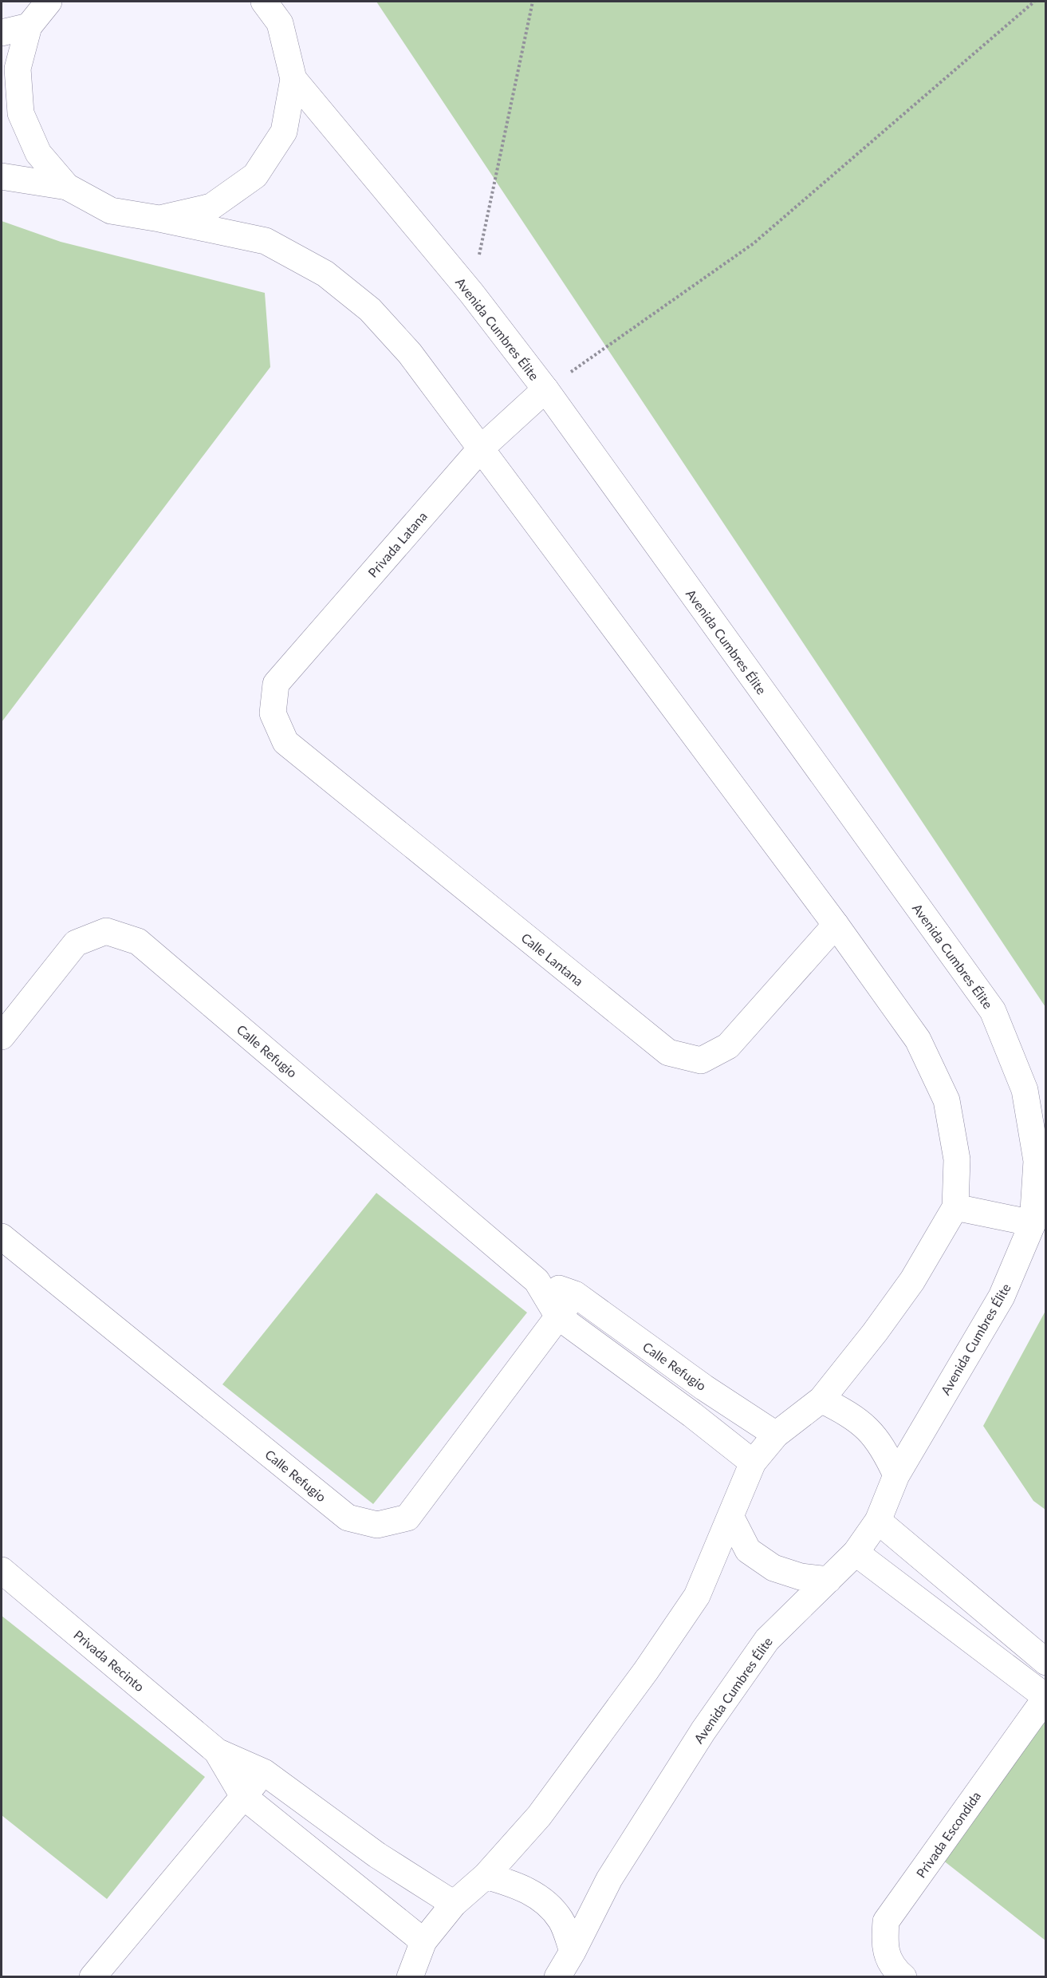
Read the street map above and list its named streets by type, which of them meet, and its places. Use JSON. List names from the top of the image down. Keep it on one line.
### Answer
{"streets":{"street":["Avenida Cumbres Élite","Privada Latana","Calle Lantana","Calle Refugio","Privada Recinto","Privada Escondida"]},"crossings":[["Avenida Cumbres Élite","Privada Latana"],["Avenida Cumbres Élite","Calle Refugio"],["Avenida Cumbres Élite","Privada Escondida"],["Privada Latana","Calle Lantana"],["Calle Refugio","Privada Escondida"]]}
